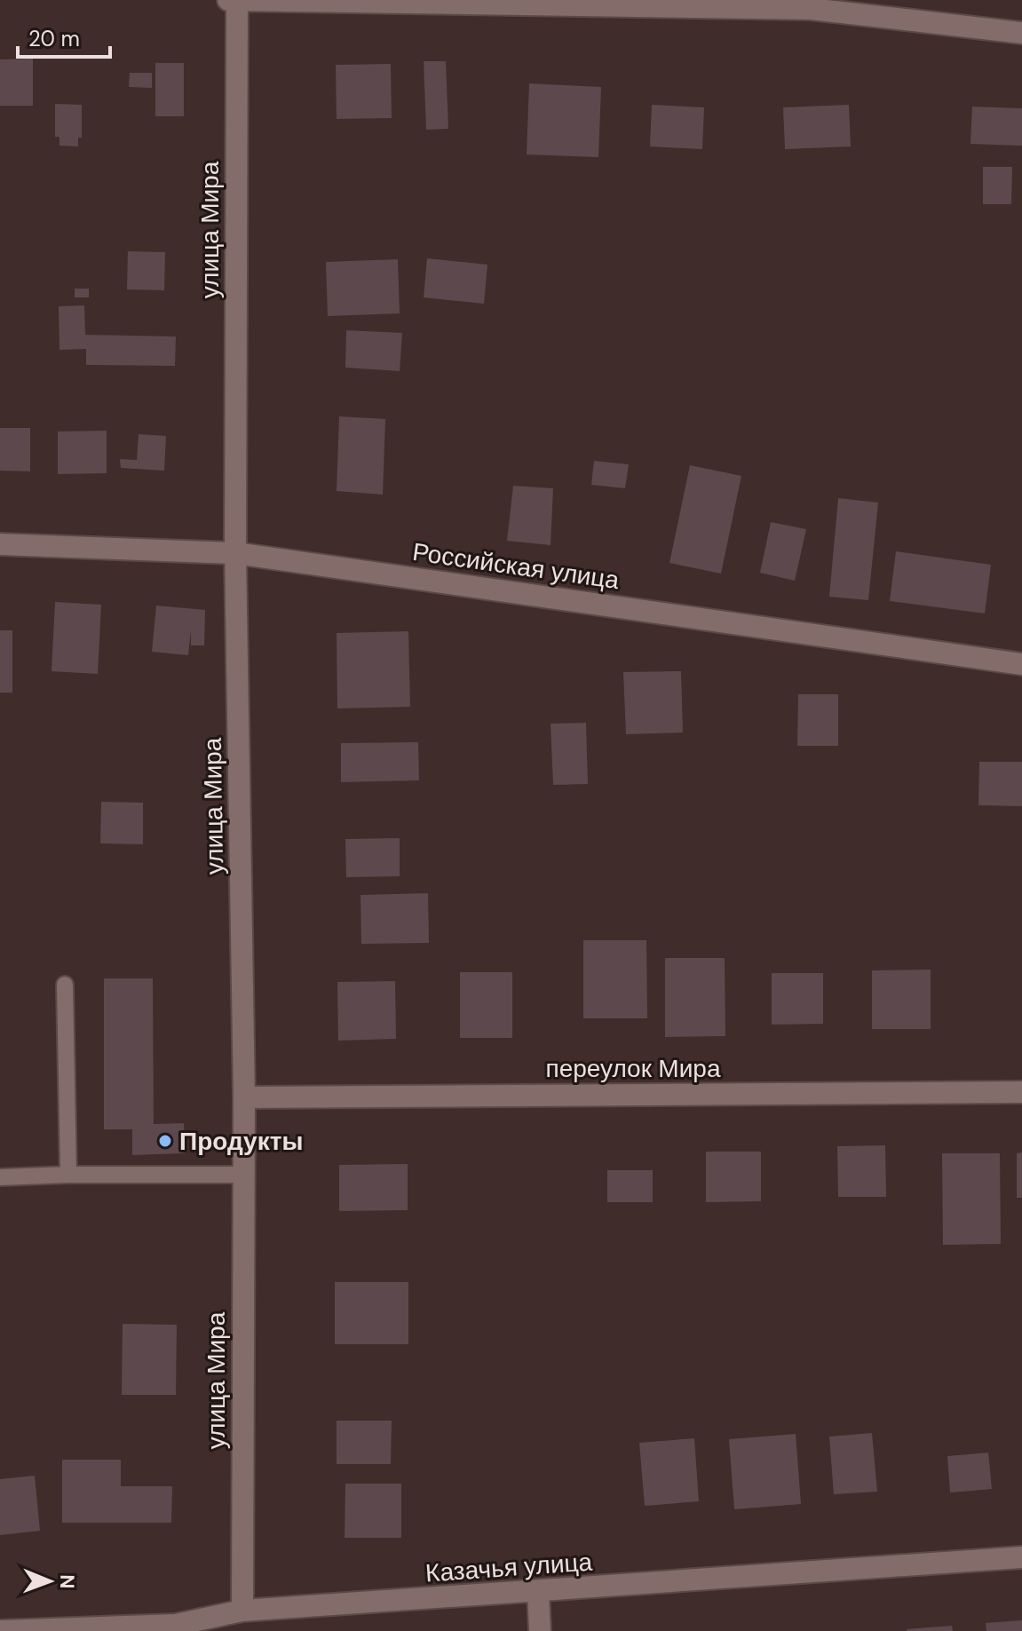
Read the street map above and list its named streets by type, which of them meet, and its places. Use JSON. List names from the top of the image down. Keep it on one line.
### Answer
{"streets":{"street":["улица Мира","Российская улица","переулок Мира","Казачья улица"]},"crossings":[["улица Мира","Российская улица"],["улица Мира","переулок Мира"],["улица Мира","Казачья улица"]],"places":["Продукты"],"scale_bar":"20 m","north":"right"}
